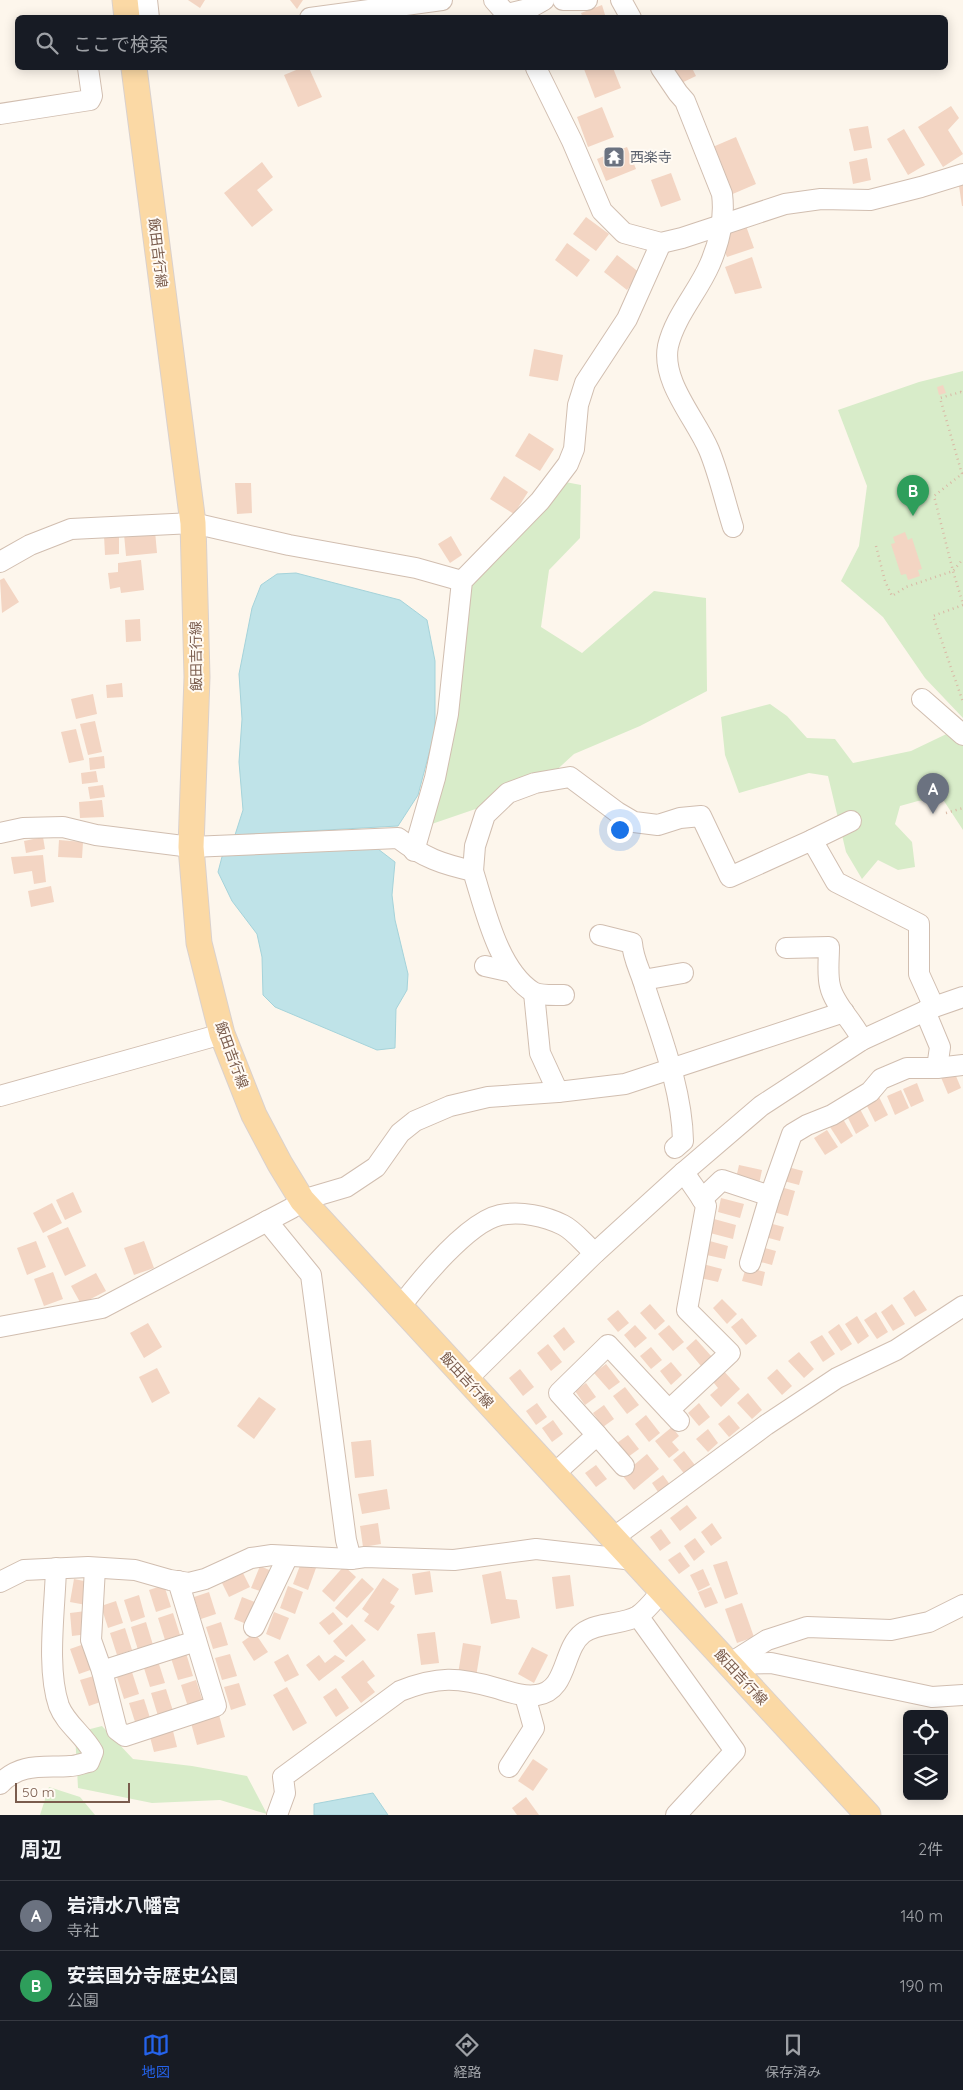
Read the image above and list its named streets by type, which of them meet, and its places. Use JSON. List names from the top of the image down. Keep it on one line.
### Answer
{"streets":{"main road":["飯田吉行線"]},"places":{"temple":["西楽寺"]},"scale_bar":"50 m","page":{"search":"ここで検索","pins":["B","A"],"scale":"50 m","heading":["周辺","2件"],"list":[{"mark":"A","name":"岩清水八幡宮","note":"寺社","value":"140 m"},{"mark":"B","name":"安芸国分寺歴史公園","note":"公園","value":"190 m"}],"nav":["地図","経路","保存済み"]}}
